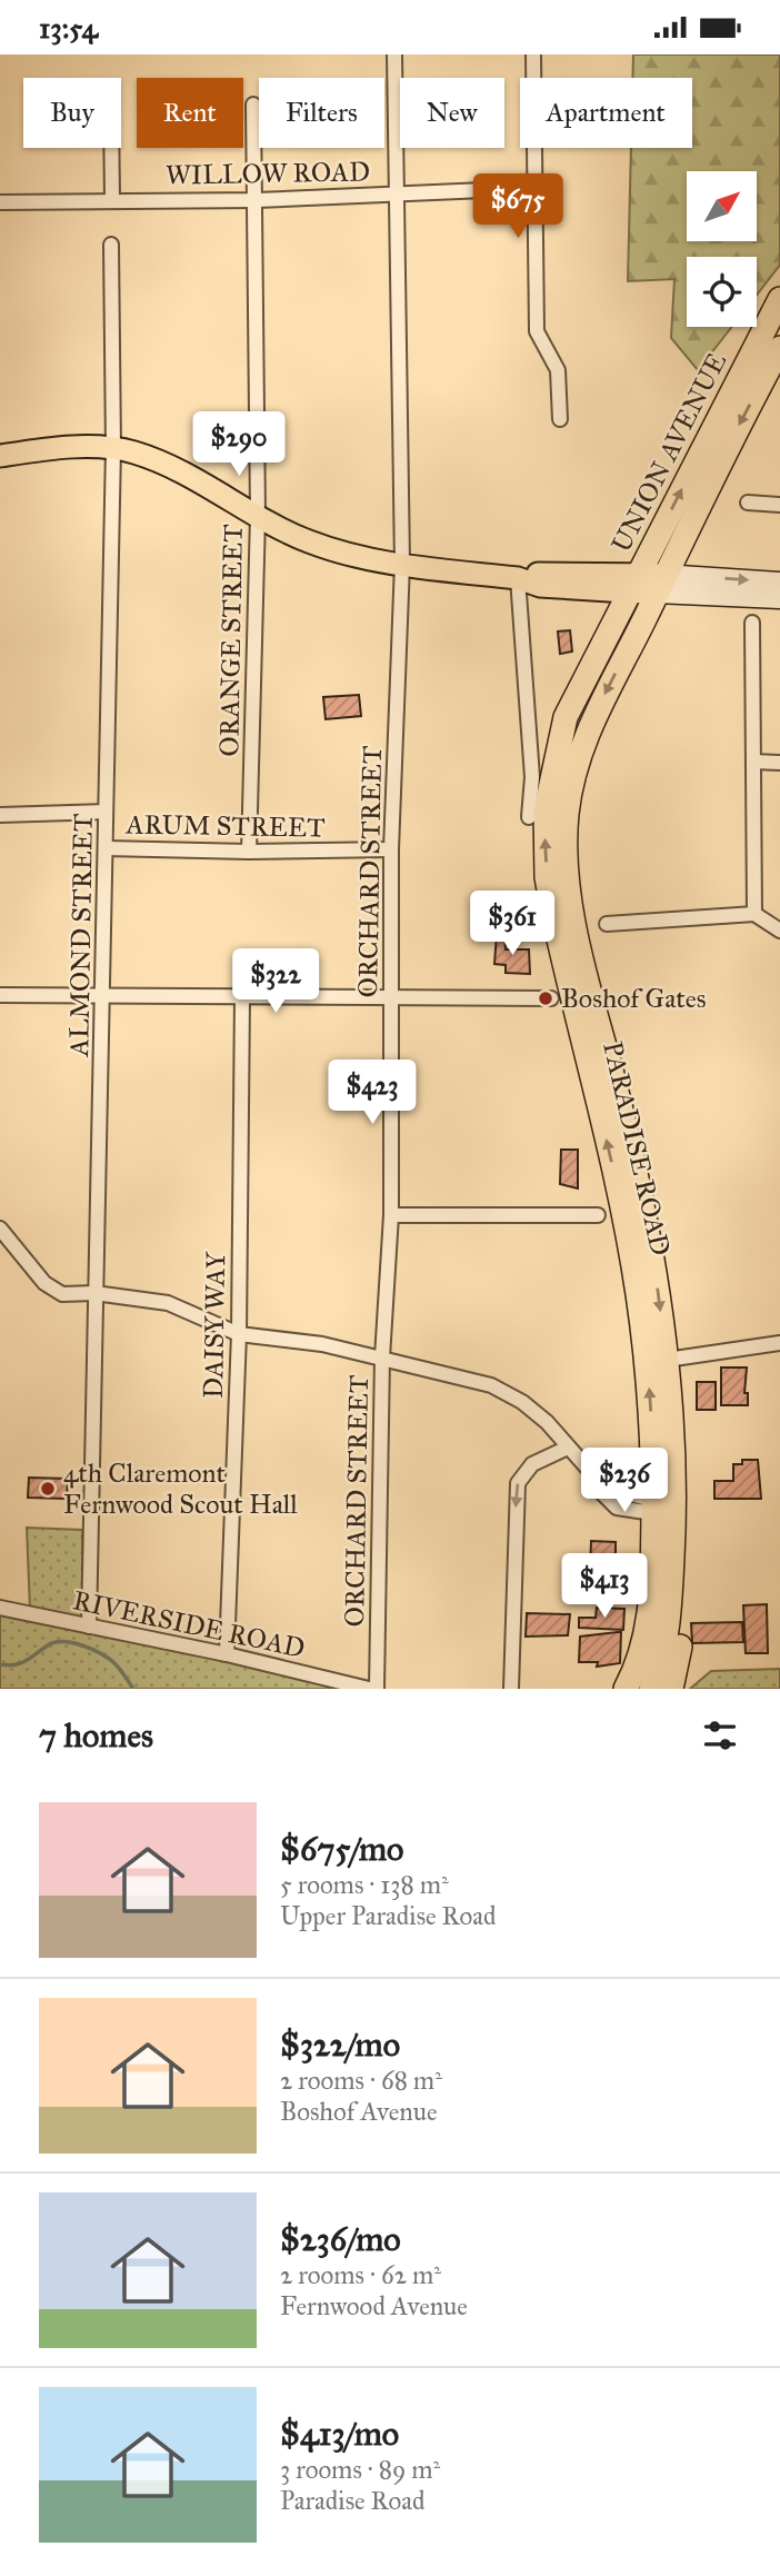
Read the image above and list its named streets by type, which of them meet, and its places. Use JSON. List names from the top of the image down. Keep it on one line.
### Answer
{"streets":{"highway":["UNION AVENUE","PARADISE ROAD"],"street":["WILLOW ROAD","ORANGE STREET","ARUM STREET","ORCHARD STREET","ALMOND STREET","DAISY WAY","RIVERSIDE ROAD"]},"crossings":[["WILLOW ROAD","ORANGE STREET"],["WILLOW ROAD","ORCHARD STREET"],["UNION AVENUE","PARADISE ROAD"],["ORANGE STREET","ARUM STREET"],["ARUM STREET","ORCHARD STREET"],["ARUM STREET","ALMOND STREET"],["ALMOND STREET","RIVERSIDE ROAD"],["DAISY WAY","RIVERSIDE ROAD"]],"places":["Boshof Gates","4th Claremont Fernwood Scout Hall"],"north":"top right","page":{"status":"13:54","chip":["Buy","Rent","Filters","New","Apartment"],"price":["$675","$290","$361","$322","$423","$236","$413"],"heading":"7 homes","list":[{"name":"$675/mo","note":"5 rooms · 138 m² · Upper Paradise Road"},{"name":"$322/mo","note":"2 rooms · 68 m² · Boshof Avenue"},{"name":"$236/mo","note":"2 rooms · 62 m² · Fernwood Avenue"},{"name":"$413/mo","note":"3 rooms · 89 m² · Paradise Road"}]}}
